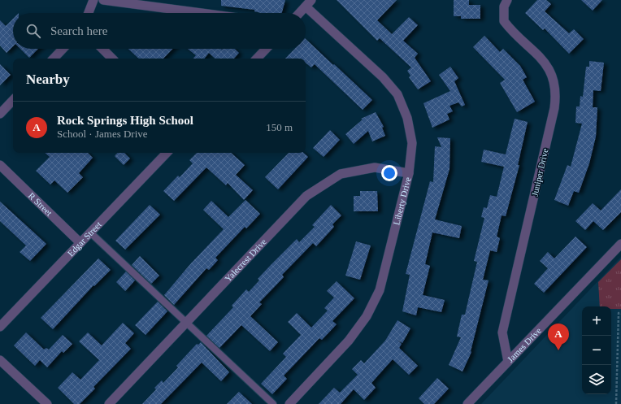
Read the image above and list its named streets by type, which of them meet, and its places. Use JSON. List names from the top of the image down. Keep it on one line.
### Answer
{"streets":{"street":["Juniper Drive","Liberty Drive","R Street","Edgar Street","Yalecrest Drive","James Drive"]},"crossings":[["Juniper Drive","James Drive"],["Liberty Drive","Yalecrest Drive"],["R Street","Edgar Street"]],"page":{"search":"Search here","heading":"Nearby","list":[{"mark":"A","name":"Rock Springs High School","note":"School · James Drive","value":"150 m"}],"map_buttons":["+","−"],"pins":"A"}}
